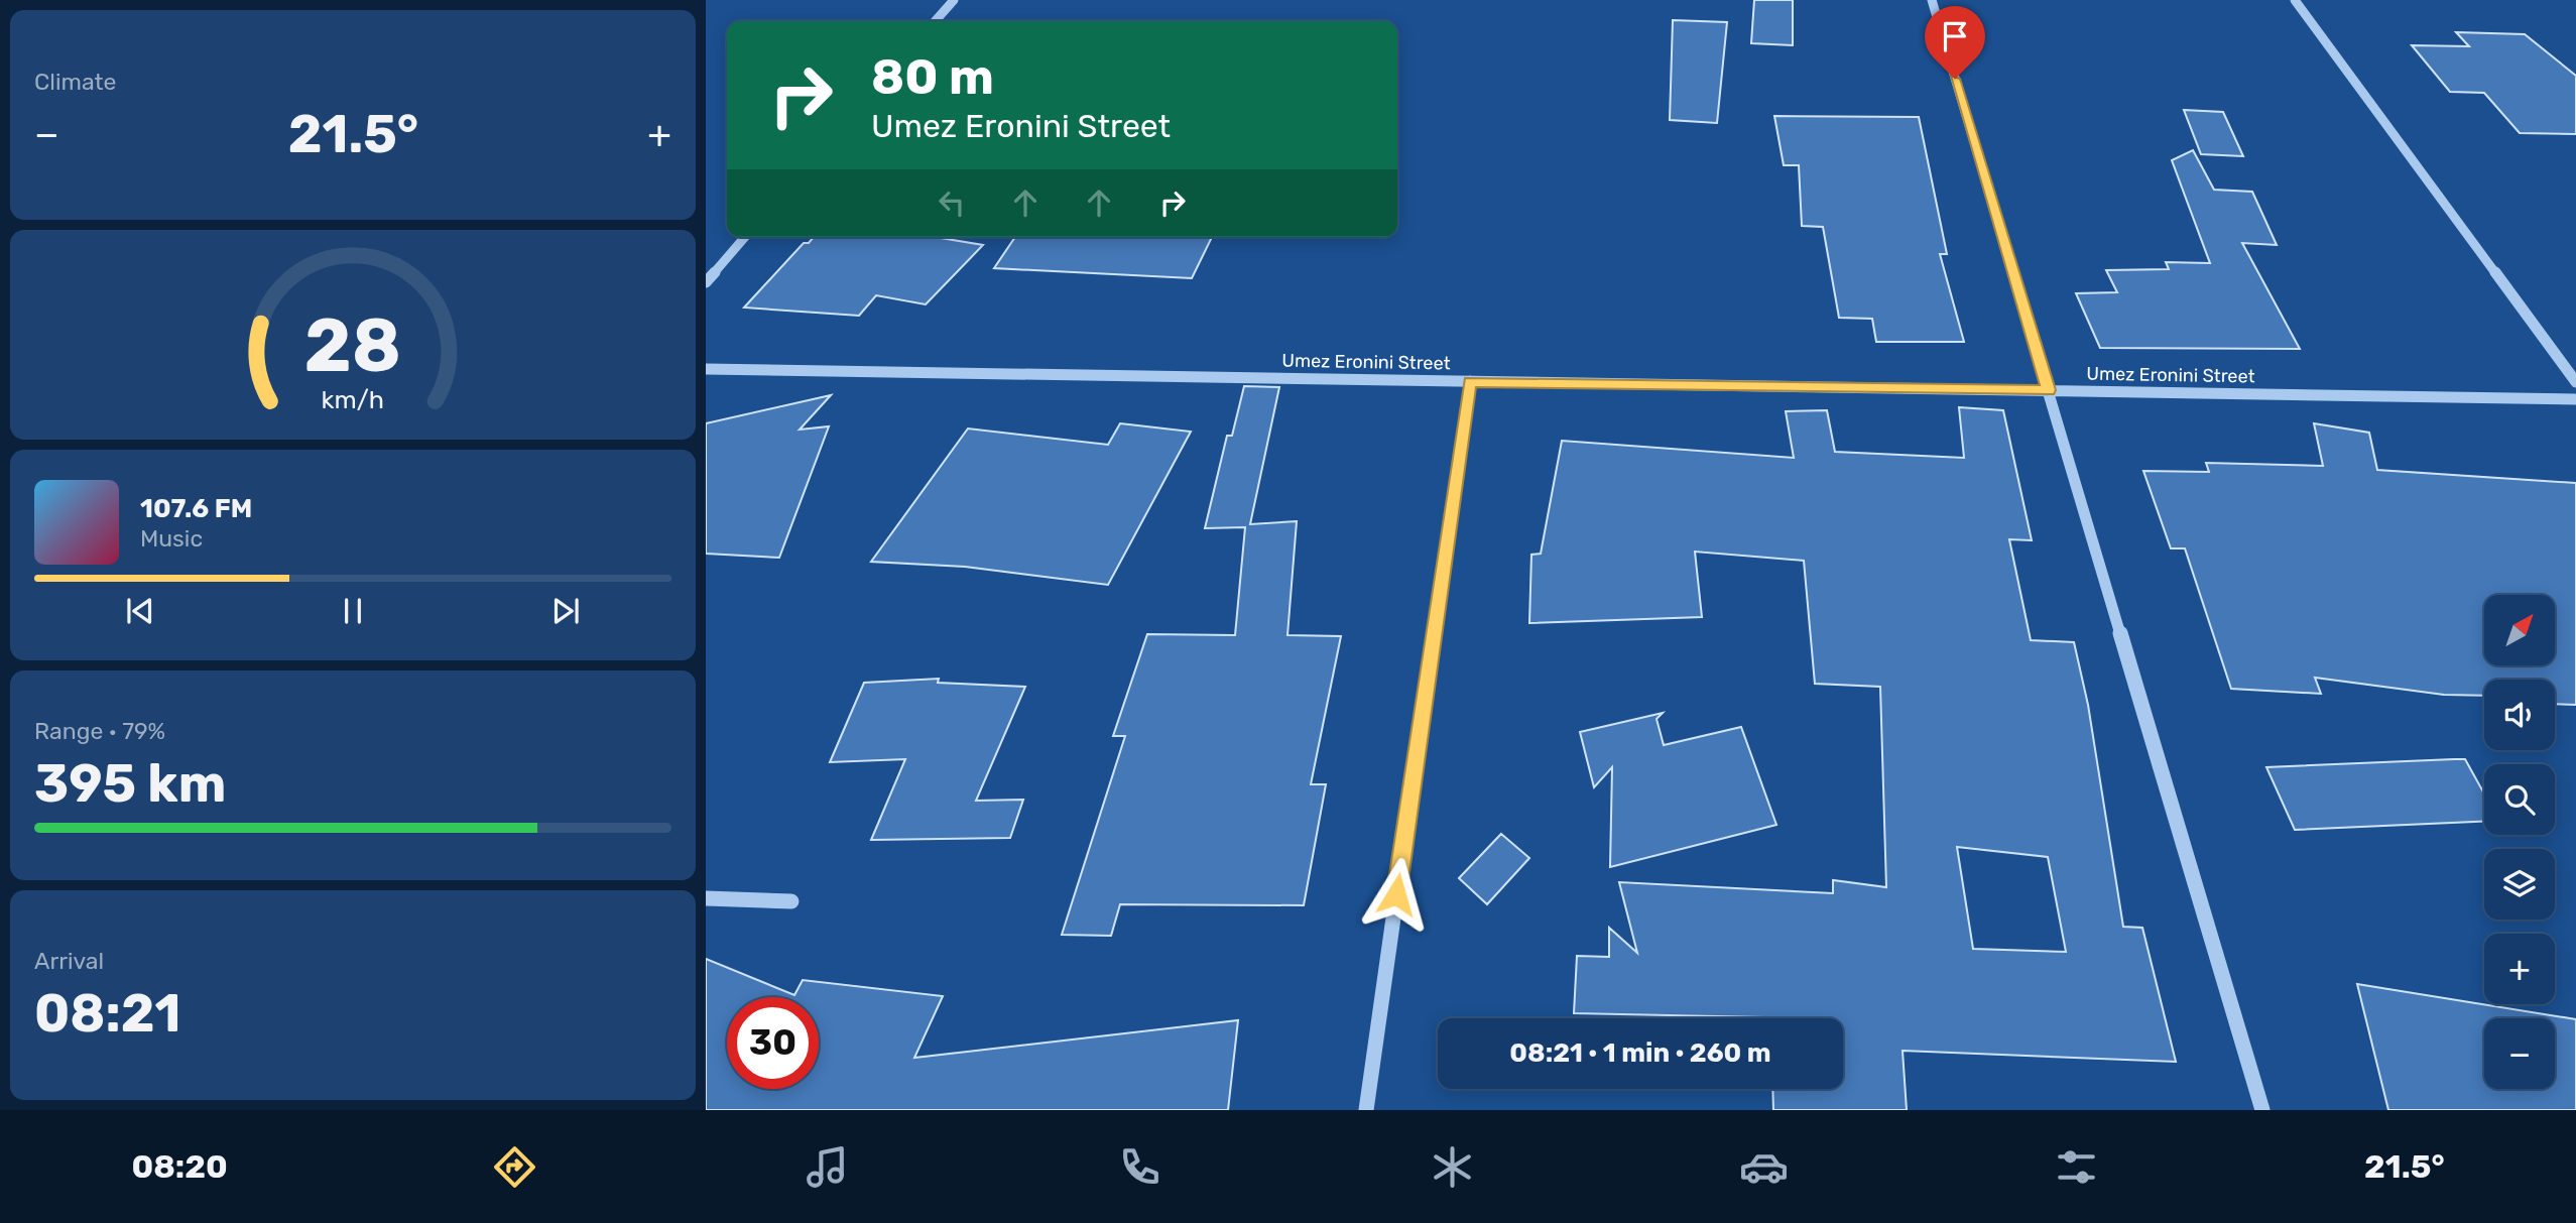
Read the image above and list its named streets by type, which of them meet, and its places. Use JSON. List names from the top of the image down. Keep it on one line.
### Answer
{"streets":{"street":["Umez Eronini Street"]},"north":"top right","page":{"tile":["Climate",["Range · 79%","395 km"],["Arrival","08:21"]],"turn":["80 m","Umez Eronini Street"],"heat":["−","21.5°","+"],"song":["107.6 FM","Music"],"map_buttons":["+","−"],"limit":"30","trip":"08:21 · 1 min · 260 m","tabs":["08:20","21.5°"],"gauge":["28","km/h"]}}
